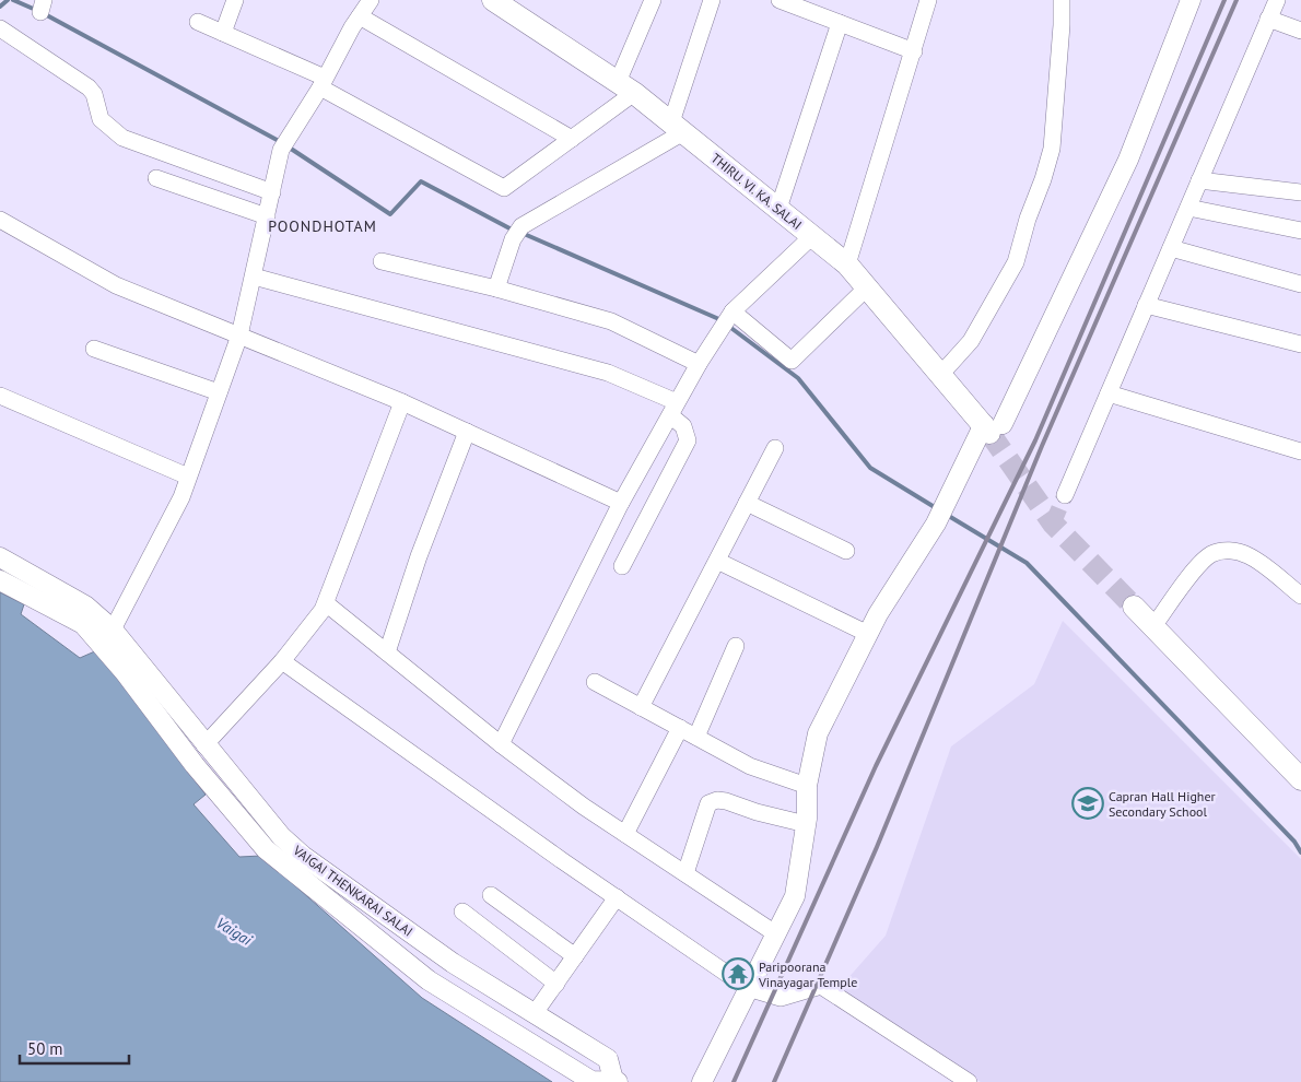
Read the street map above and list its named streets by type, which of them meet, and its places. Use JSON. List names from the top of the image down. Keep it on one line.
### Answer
{"streets":{"main road":["THIRU. VI. KA. SALAI"],"street":["VAIGAI THENKARAI SALAI"]},"districts":["POONDHOTAM"],"water":["Vaigai"],"places":{"school or university":["Capran Hall Higher Secondary School"],"temple":["Paripoorana Vinayagar Temple"]},"scale_bar":"50 m"}
